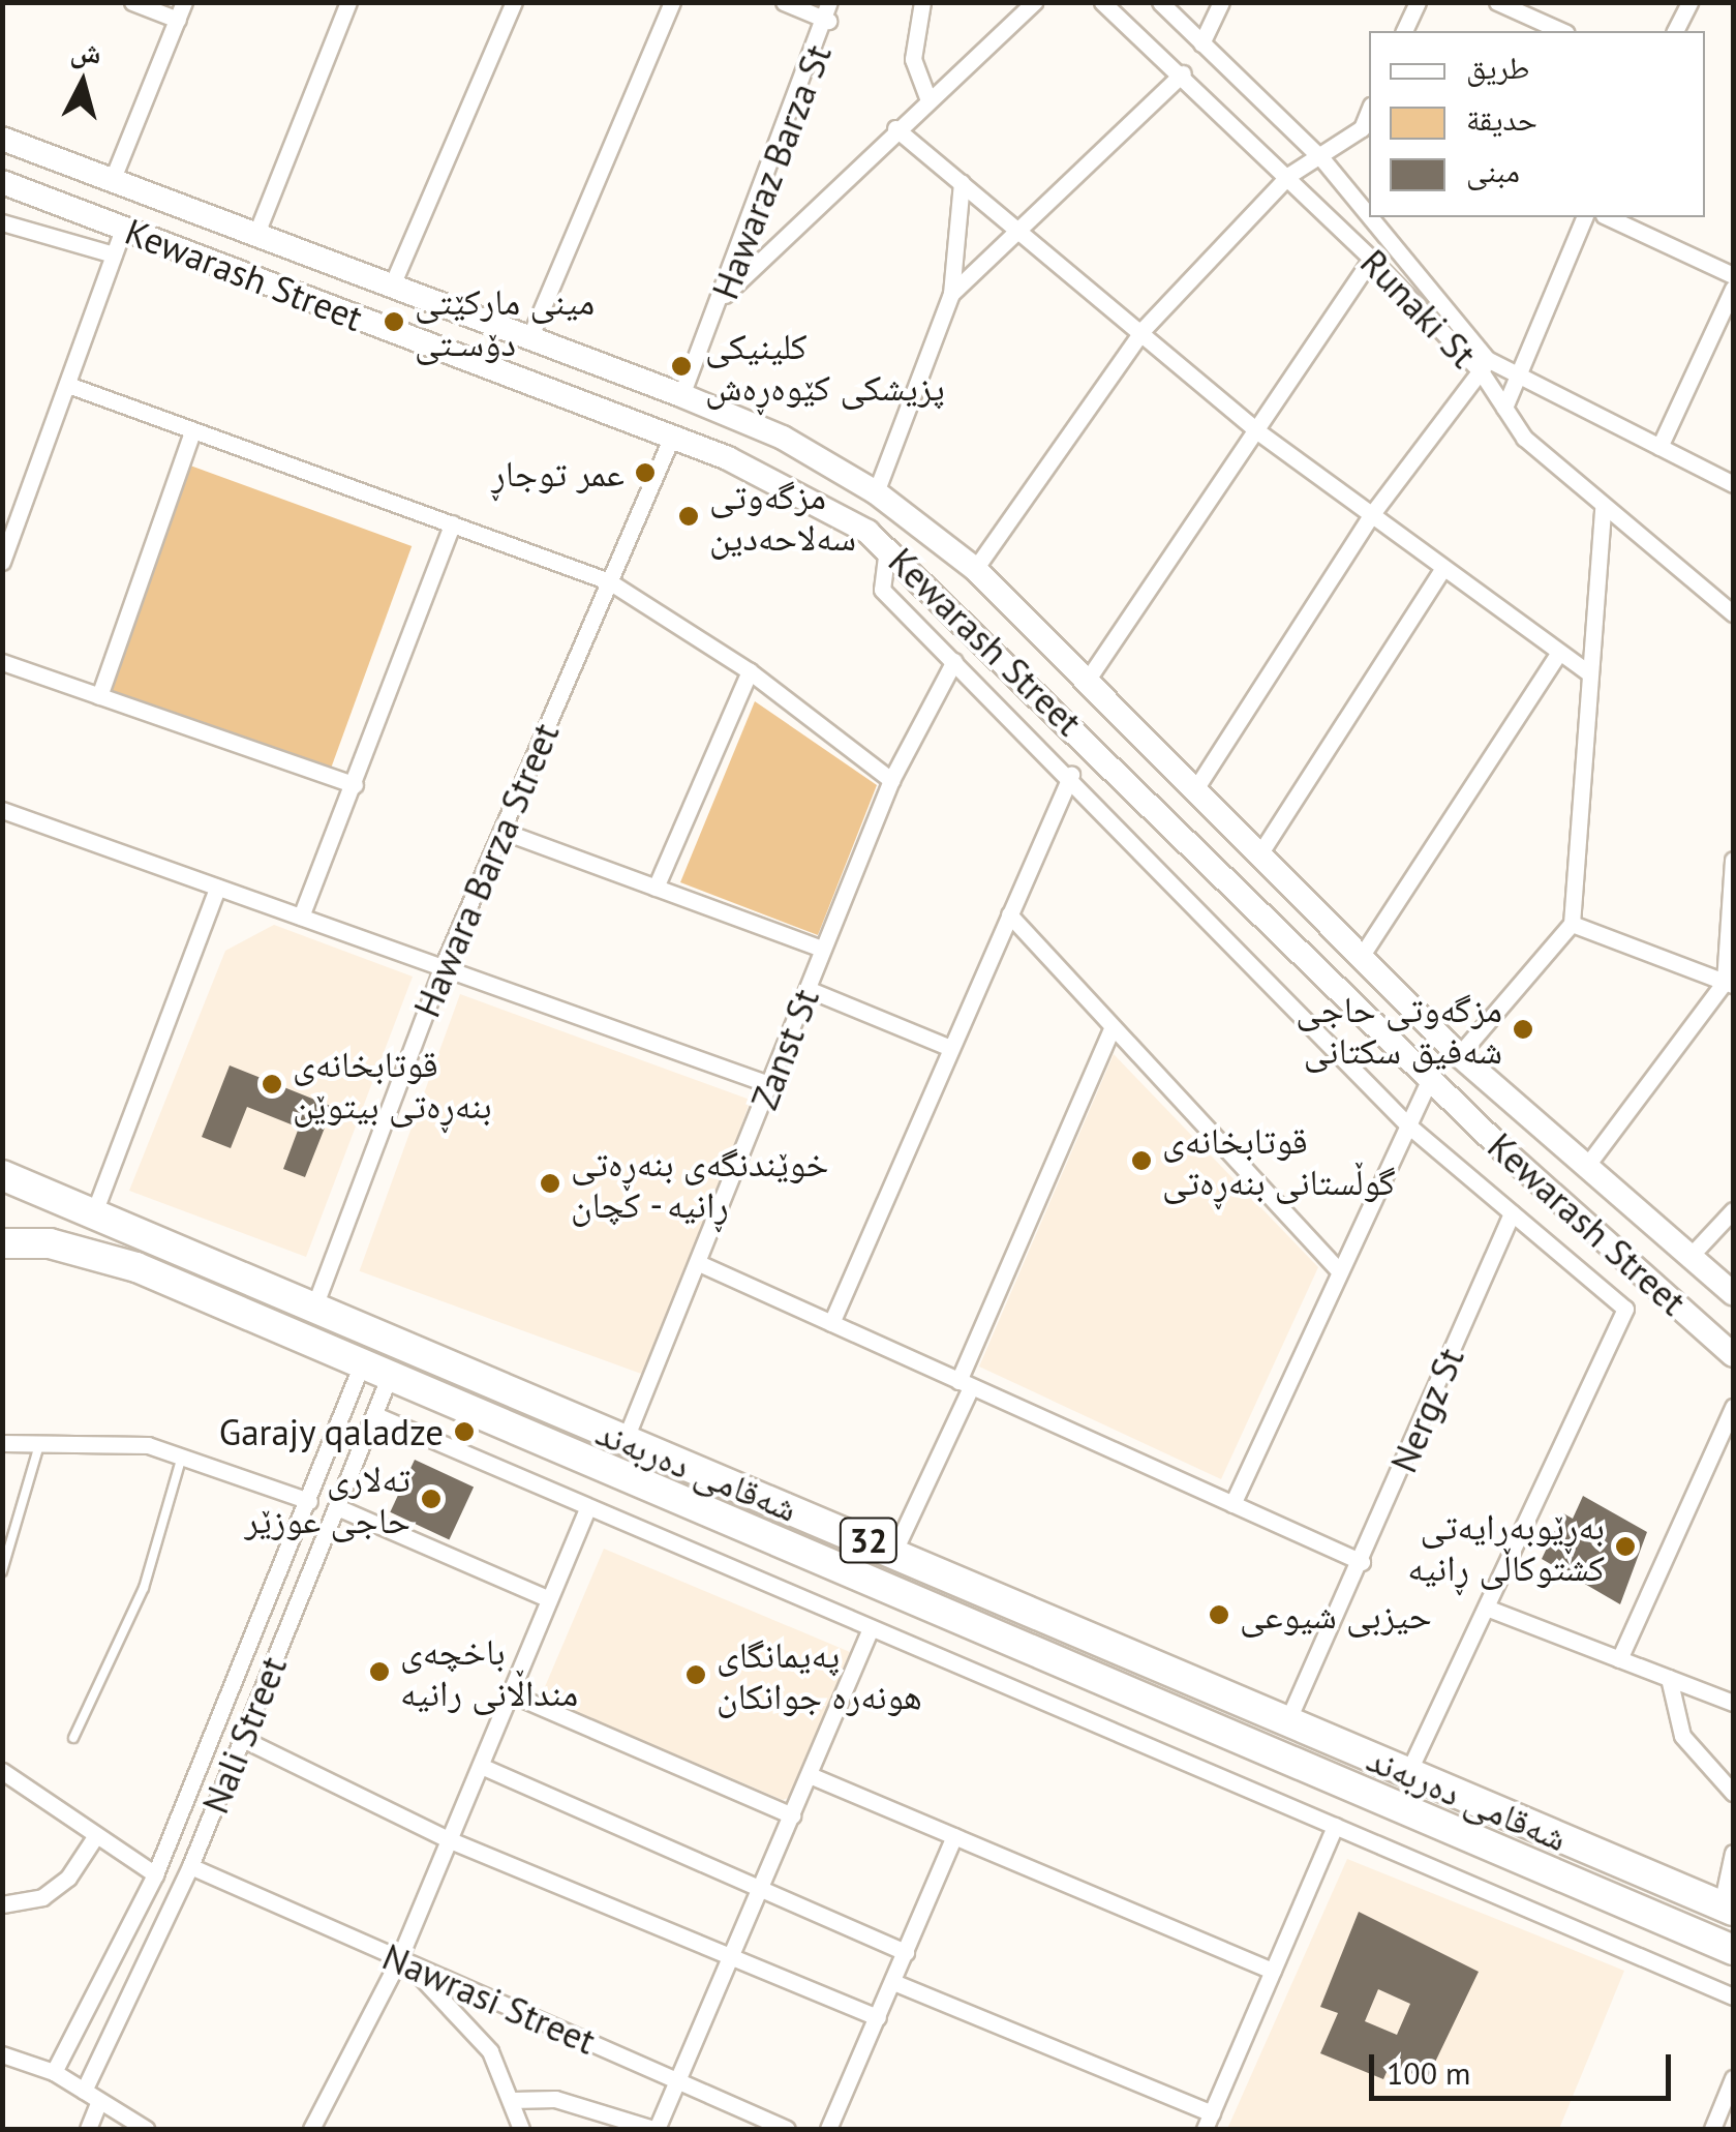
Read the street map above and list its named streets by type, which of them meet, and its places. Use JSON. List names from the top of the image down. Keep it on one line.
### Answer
{"streets":{"highway":["شەقامی دەربەند","32"],"main road":["Kewarash Street"],"street":["Hawaraz Barza St","Runaki St","Hawara Barza Street","Zanst St","Nergz St","Nali Street","Nawrasi Street"]},"crossings":[["Hawaraz Barza St","Kewarash Street"],["Kewarash Street","Hawara Barza Street"],["Hawara Barza Street","شەقامی دەربەند"],["Zanst St","شەقامی دەربەند"],["Nergz St","شەقامی دەربەند"],["شەقامی دەربەند","Nali Street"],["Nali Street","Nawrasi Street"]],"places":["مینی مارکێتی دۆسـتی","كلینیكی پزیشكی كێوەڕەش","عمر توجاڕ","مزگەوتی سەلاحەدین","مزگەوتی حاجی شەفیق سکتانی","قوتابخانەی بنەڕەتی بیتوێن","قوتابخانه‌ی گوڵستانی بنه‌ڕه‌تی","خوێندنگەی بنەڕەتی ڕانیە - کچان","Garajy qaladze","تەلاری حاجی عوزێر","بەڕێوبەرایەتی کشتوکاڵی ڕانیە","حیزبی شیوعی","باخچەی منداڵانی رانیە","پەیمانگای هونەرە جوانکان"],"legend":["طريق","حديقة","مبنى"],"scale_bar":"100 m","north":"top"}
